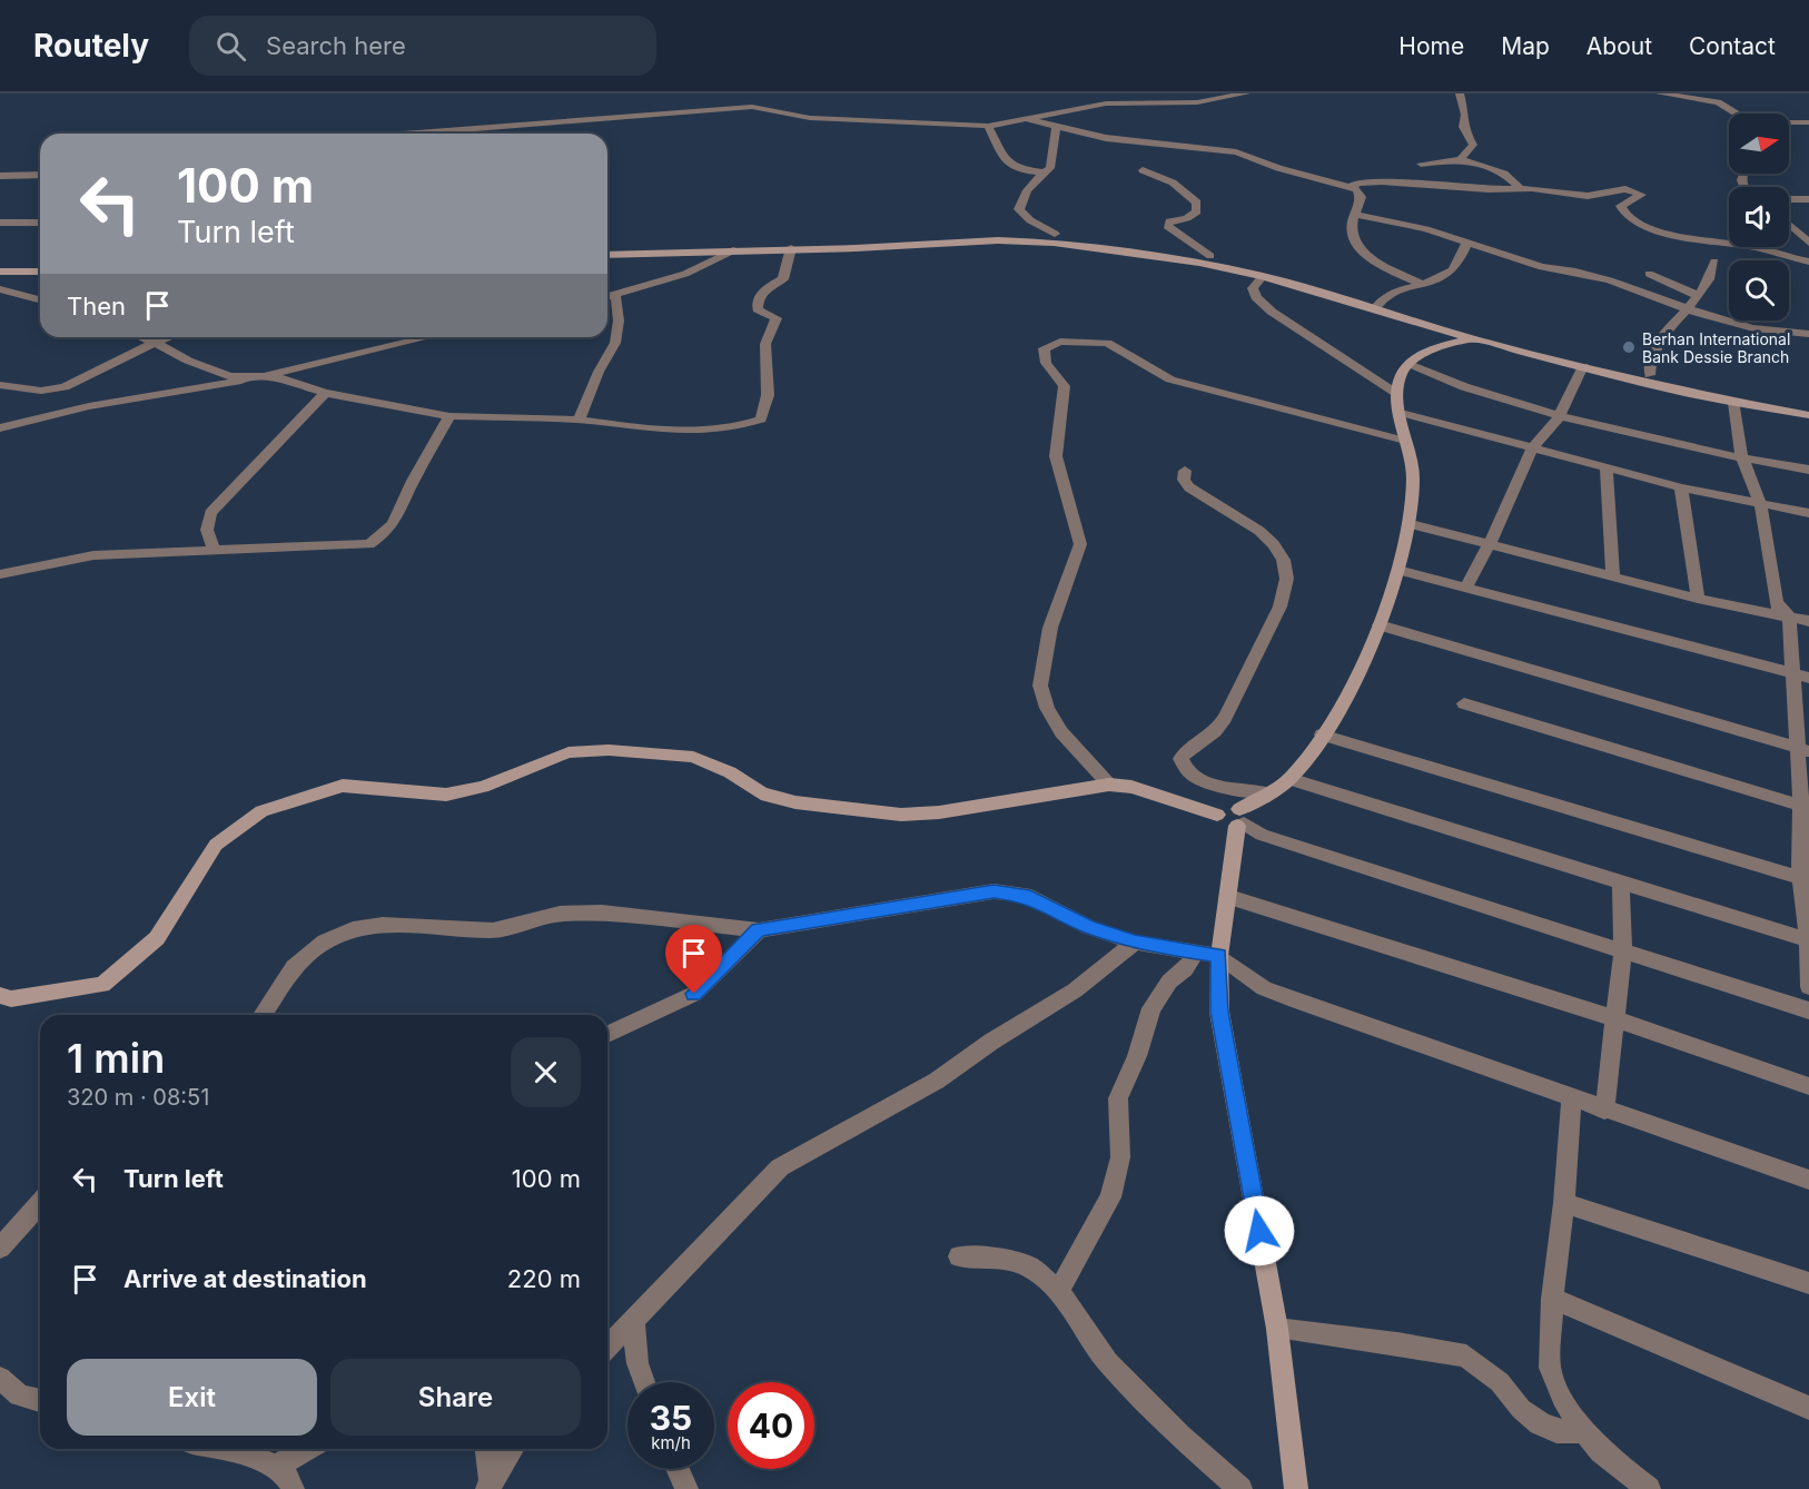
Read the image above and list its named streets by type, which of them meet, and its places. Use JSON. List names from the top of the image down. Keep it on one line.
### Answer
{"places":["Berhan International Bank Dessie Branch"],"north":"right","page":{"header":"Routely","search":"Search here","nav":["Home","Map","About","Contact"],"turn":["100 m","Turn left"],"then":"Then","heading":["1 min","320 m · 08:51"],"list":[{"name":"Turn left","value":"100 m"},{"name":"Arrive at destination","value":"220 m"}],"buttons":["Exit","Share"],"speed":"35 km/h","limit":"40"}}
